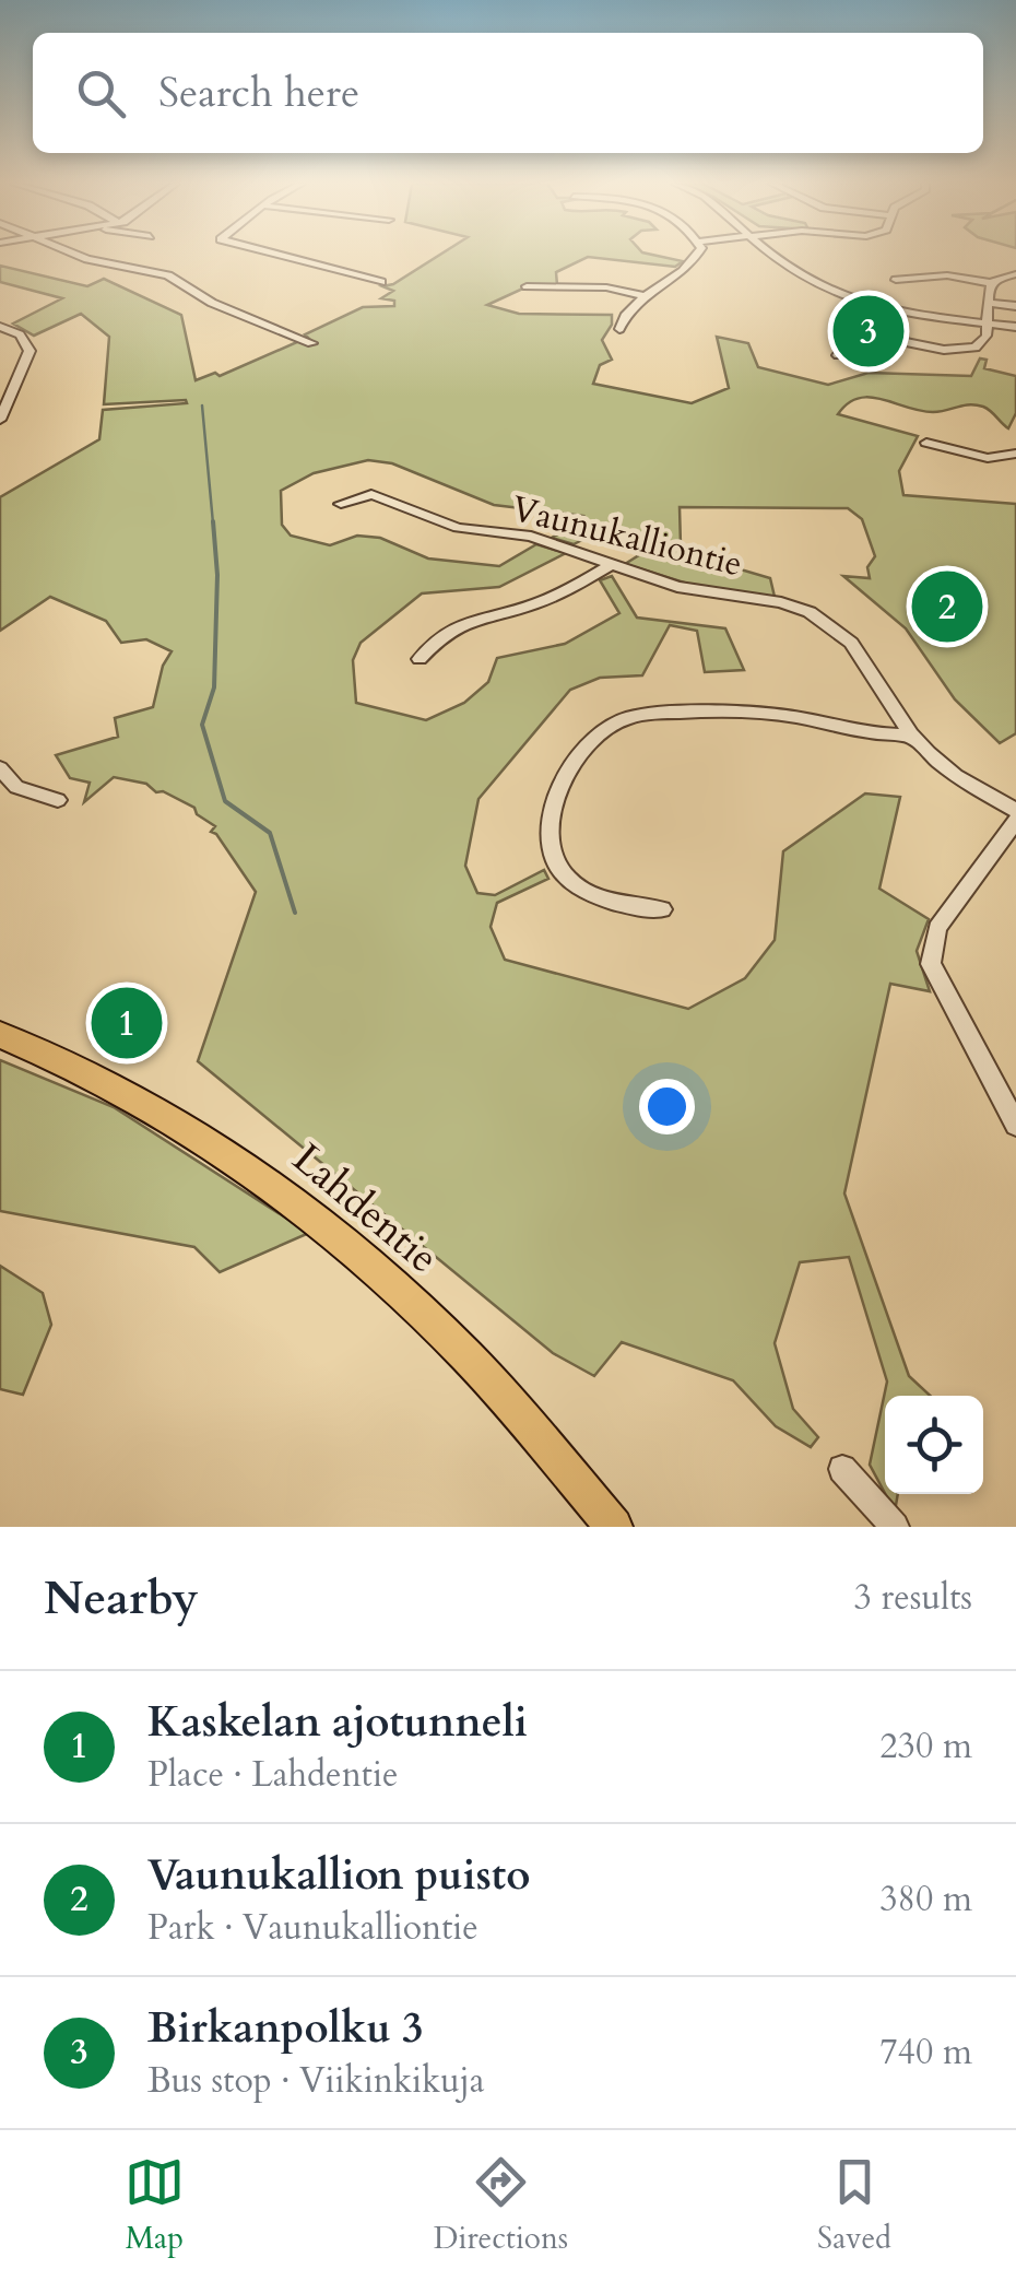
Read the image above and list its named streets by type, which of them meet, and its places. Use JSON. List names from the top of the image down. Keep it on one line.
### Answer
{"streets":{"main road":["Lahdentie"],"street":["Vaunukalliontie"]},"page":{"search":"Search here","pins":["3","2","1"],"heading":["Nearby","3 results"],"list":[{"mark":"1","name":"Kaskelan ajotunneli","note":"Place · Lahdentie","value":"230 m"},{"mark":"2","name":"Vaunukallion puisto","note":"Park · Vaunukalliontie","value":"380 m"},{"mark":"3","name":"Birkanpolku 3","note":"Bus stop · Viikinkikuja","value":"740 m"}],"nav":["Map","Directions","Saved"]}}
